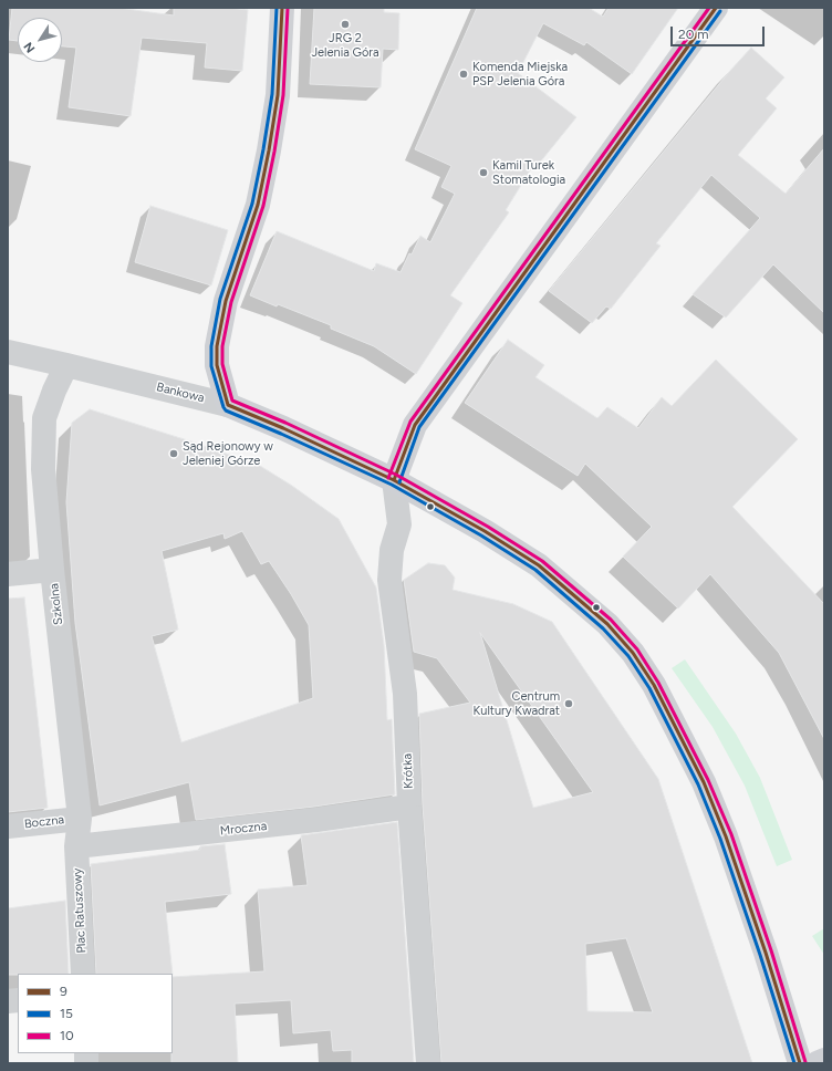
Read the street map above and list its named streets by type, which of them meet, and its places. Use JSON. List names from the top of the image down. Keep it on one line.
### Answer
{"streets":{"street":["Bankowa","Szkolna","Krótka","Boczna","Mroczna","Plac Ratuszowy"]},"crossings":[["Bankowa","Szkolna"],["Bankowa","Krótka"],["Szkolna","Boczna"],["Szkolna","Mroczna"],["Szkolna","Plac Ratuszowy"],["Krótka","Mroczna"],["Mroczna","Plac Ratuszowy"]],"places":["JRG 2 Jelenia Góra","Komenda Miejska PSP Jelenia Góra","Kamil Turek Stomatologia","Sąd Rejonowy w Jeleniej Górze","Centrum Kultury Kwadrat"],"lines":["transit line 9","transit line 15","transit line 10"],"legend":["9","15","10"],"scale_bar":"20 m","north":"bottom left"}
